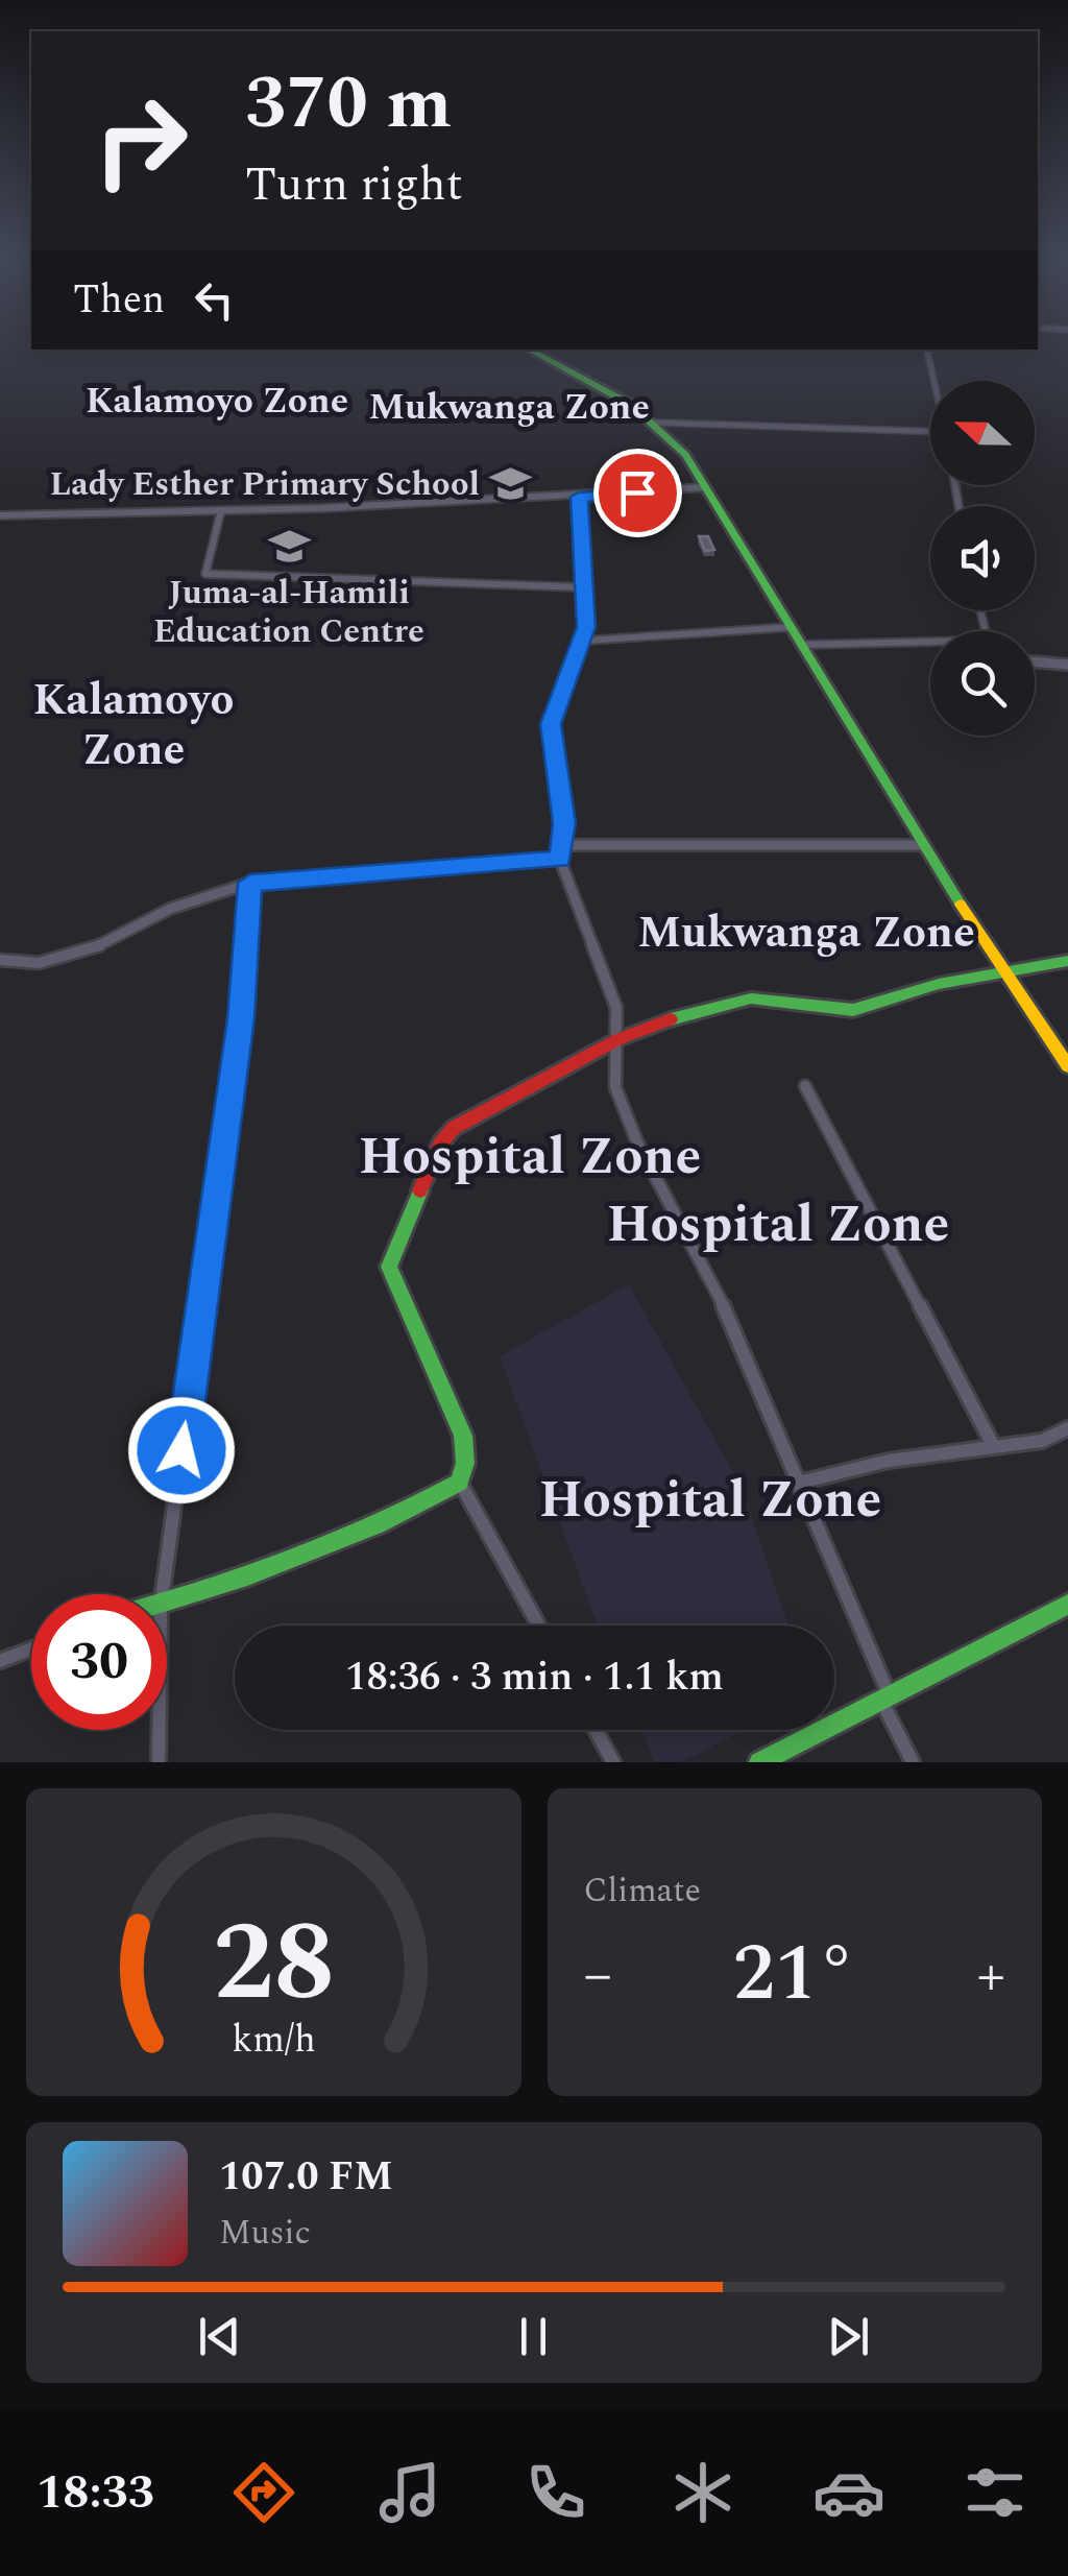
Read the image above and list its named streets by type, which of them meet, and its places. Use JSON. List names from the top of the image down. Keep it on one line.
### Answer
{"districts":["Kalamoyo Zone","Mukwanga Zone","Kalamoyo Zone","Mukwanga Zone","Hospital Zone","Hospital Zone","Hospital Zone"],"places":{"school or university":["Lady Esther Primary School","Juma-al-Hamili Education Centre"]},"north":"left","page":{"turn":["370 m","Turn right"],"then":"Then","limit":"30","trip":"18:36 · 3 min · 1.1 km","tile":"Climate","heat":["−","21°","+"],"song":["107.0 FM","Music"],"tabs":"18:33","gauge":["28","km/h"]}}
